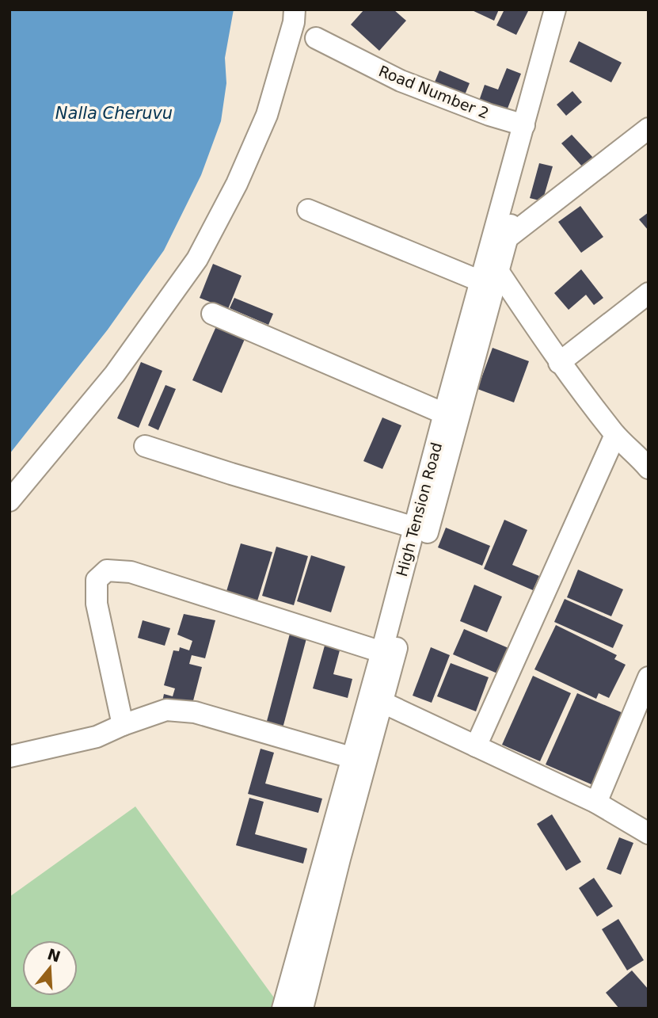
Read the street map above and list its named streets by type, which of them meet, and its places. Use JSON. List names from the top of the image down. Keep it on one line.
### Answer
{"streets":{"street":["Road Number 2","High Tension Road"]},"crossings":[["Road Number 2","High Tension Road"]],"water":["Nalla Cheruvu"],"north":"top"}
